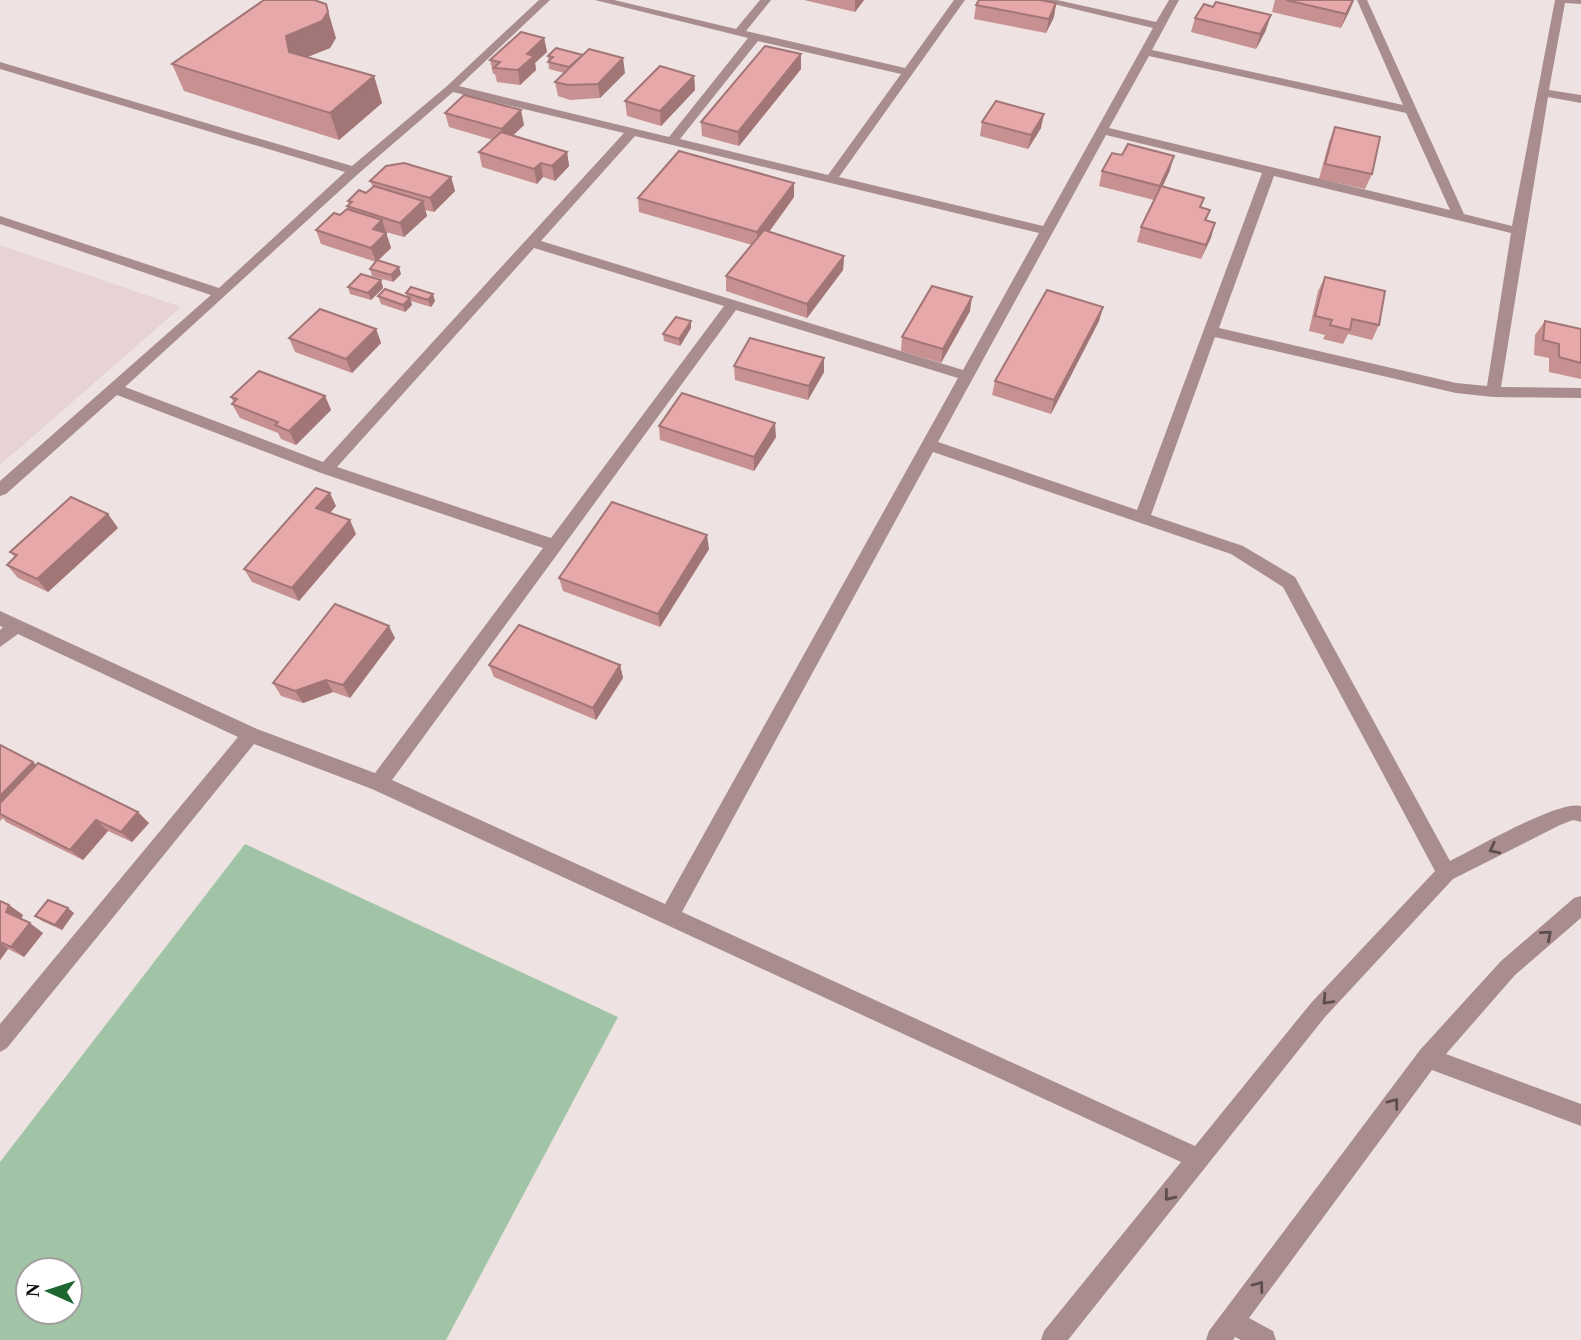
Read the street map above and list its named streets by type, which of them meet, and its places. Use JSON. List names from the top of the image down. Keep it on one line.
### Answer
{"north":"left"}
